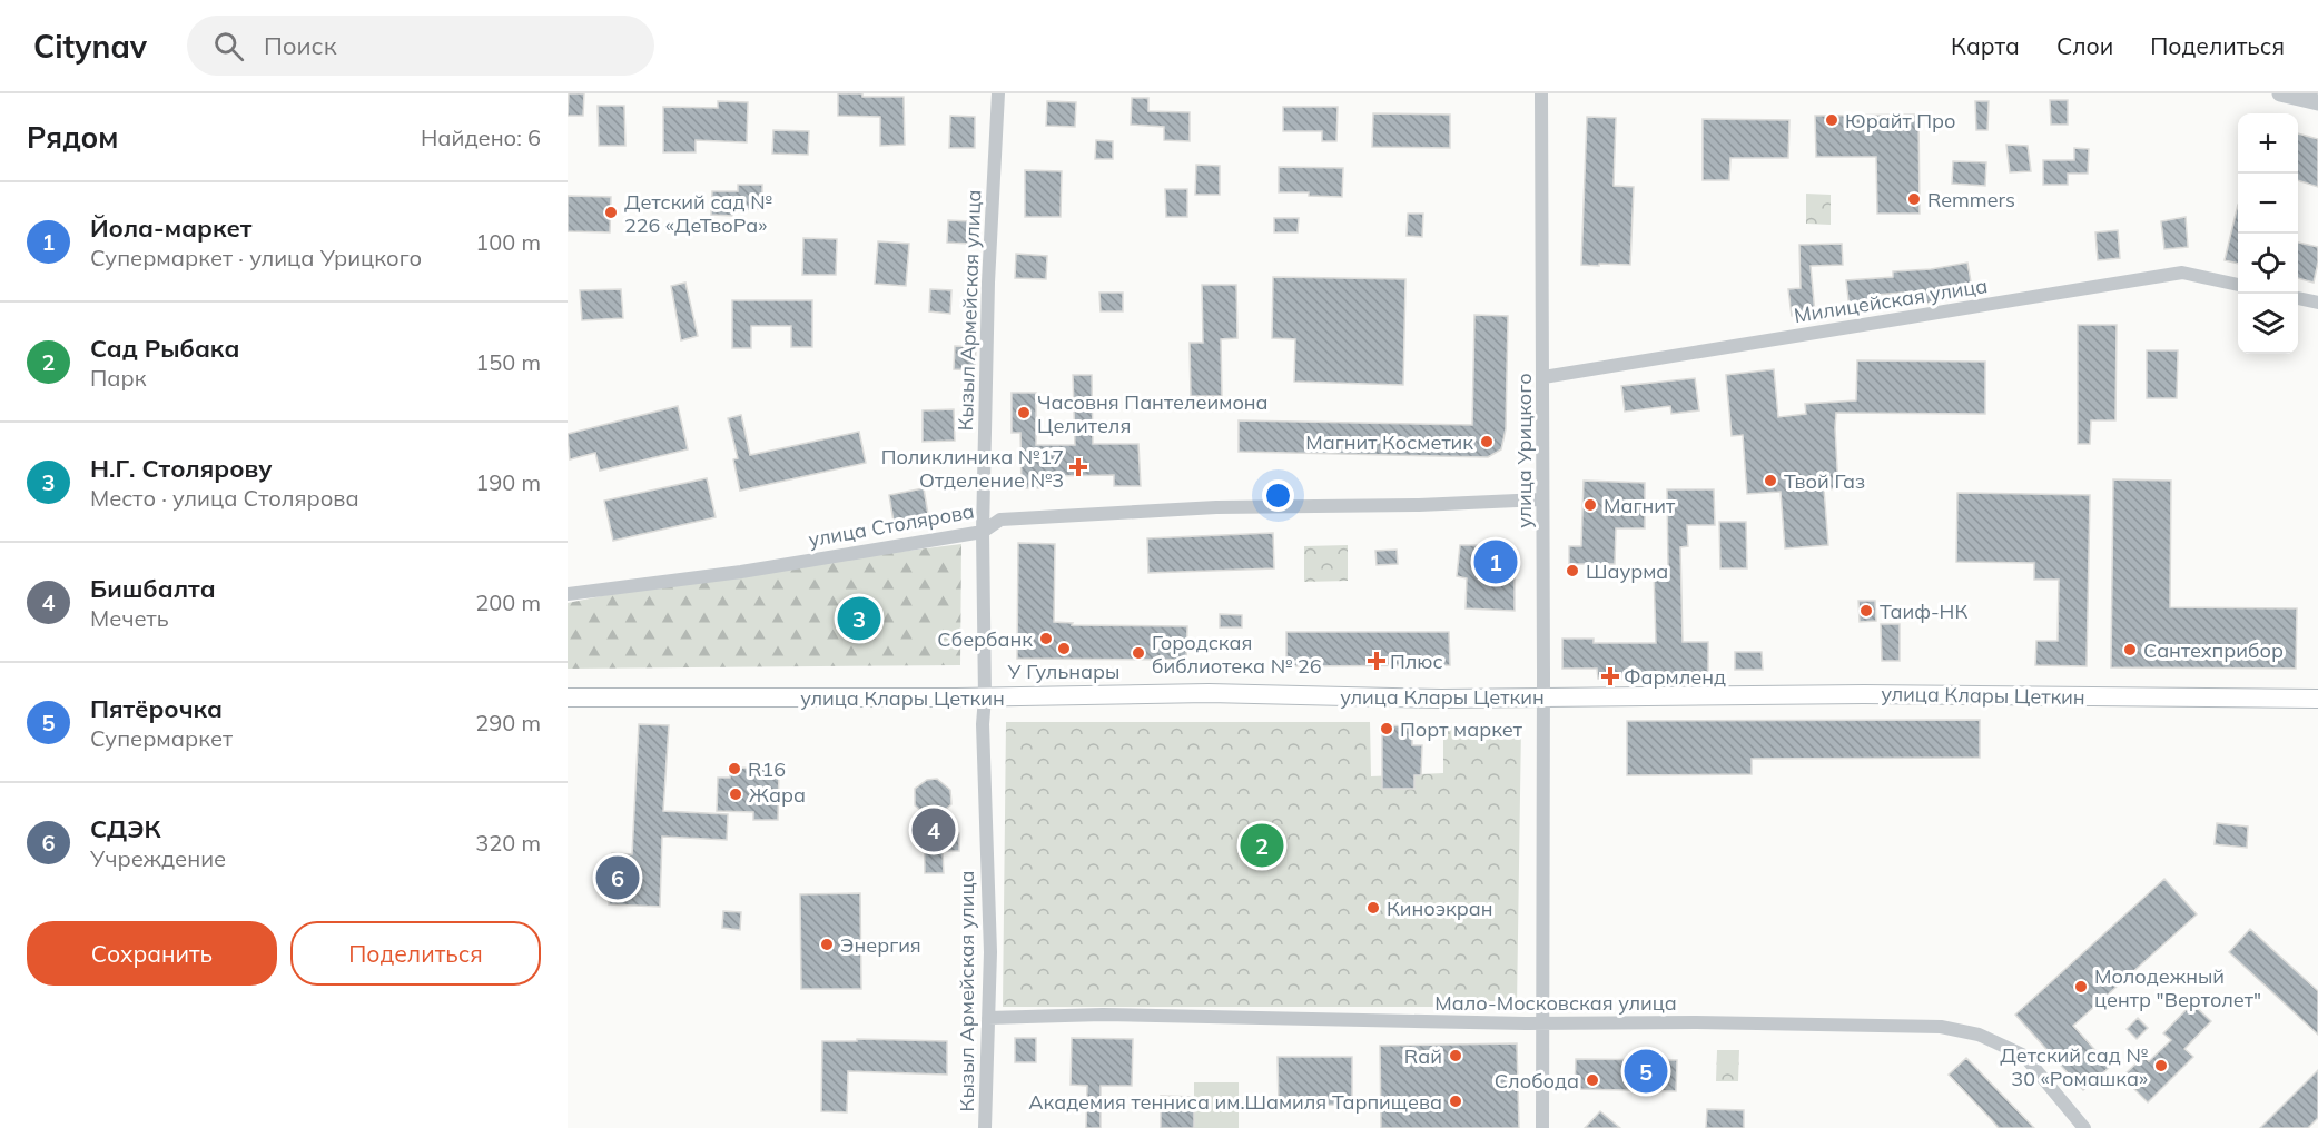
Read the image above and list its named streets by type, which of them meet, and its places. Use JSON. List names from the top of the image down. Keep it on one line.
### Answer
{"streets":{"main road":["улица Клары Цеткин"],"street":["Милицейская улица","Кызыл Армейская улица","улица Урицкого","улица Столярова","Мало-Московская улица"]},"crossings":[["Милицейская улица","улица Урицкого"],["Кызыл Армейская улица","улица Столярова"],["Кызыл Армейская улица","улица Клары Цеткин"],["Кызыл Армейская улица","Мало-Московская улица"],["улица Урицкого","улица Столярова"],["улица Урицкого","улица Клары Цеткин"],["улица Урицкого","Мало-Московская улица"]],"places":{"other":["Юрайт Про","Remmers","Детский сад № 226 «ДеТвоРа»","Часовня Пантелеимона Целителя","Магнит Косметик","Твой Газ","Магнит","Шаурма","Таиф-НК","Сбербанк","У Гульнары","Сантехприбор","Городская библиотека № 26","Порт маркет","R16","Жара","Киноэкран","Энергия","Молодежный центр \"Вертолет\"","Rай","Детский сад № 30 «Ромашка»","Слобода","Академия тенниса им.Шамиля Тарпищева"],"health":["Поликлиника №17 Отделение №3","Плюс","Фармленд"]},"page":{"header":"Citynav","search":"Поиск","nav":["Карта","Слои","Поделиться"],"heading":["Рядом","Найдено: 6"],"map_buttons":["+","−"],"list":[{"mark":"1","name":"Йола-маркет","note":"Супермаркет · улица Урицкого","value":"100 m"},{"mark":"2","name":"Сад Рыбака","note":"Парк","value":"150 m"},{"mark":"3","name":"Н.Г. Столярову","note":"Место · улица Столярова","value":"190 m"},{"mark":"4","name":"Бишбалта","note":"Мечеть","value":"200 m"},{"mark":"5","name":"Пятёрочка","note":"Супермаркет","value":"290 m"},{"mark":"6","name":"СДЭК","note":"Учреждение","value":"320 m"}],"pins":["1","3","4","2","6","5"],"buttons":["Сохранить","Поделиться"]}}
